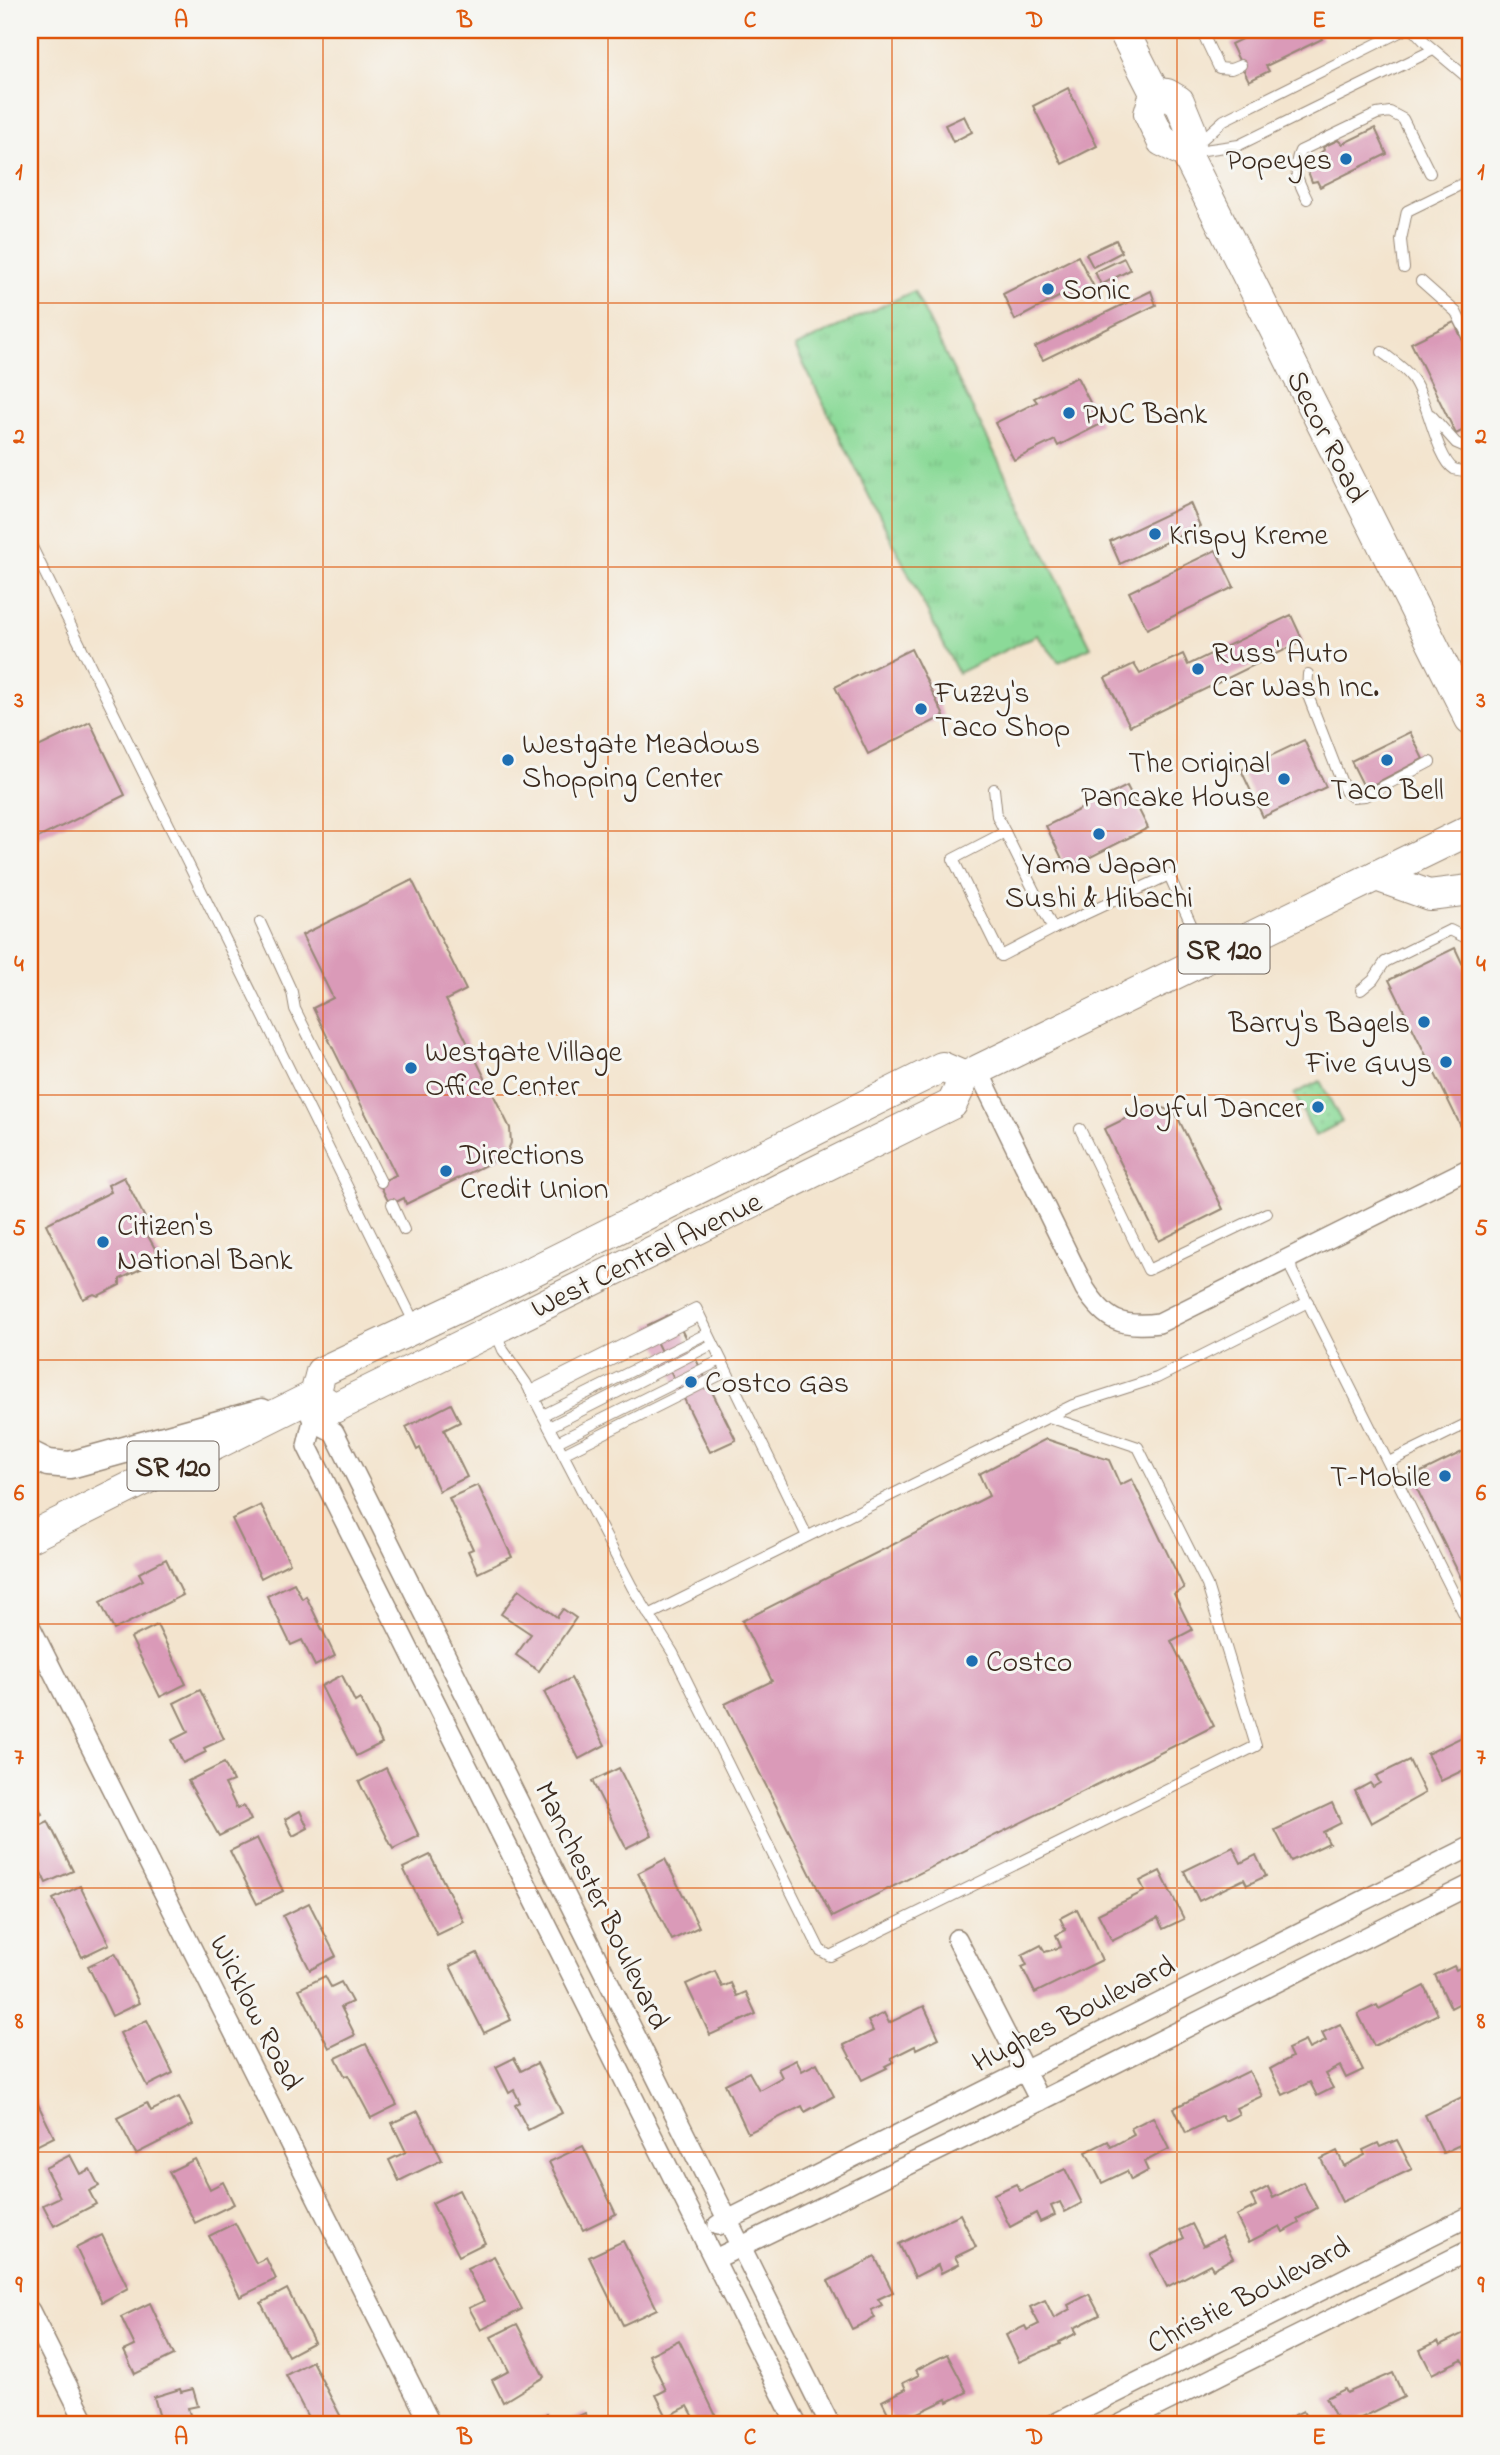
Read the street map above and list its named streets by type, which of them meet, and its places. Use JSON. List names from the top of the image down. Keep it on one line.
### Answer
{"streets":{"main road":["Secor Road","SR 120","West Central Avenue"],"street":["Manchester Boulevard","Wicklow Road","Hughes Boulevard","Christie Boulevard"]},"crossings":[["SR 120","West Central Avenue"],["SR 120","Manchester Boulevard"],["West Central Avenue","Manchester Boulevard"],["Manchester Boulevard","Hughes Boulevard"]],"places":["Popeyes","Sonic","PNC Bank","Krispy Kreme","Russ' Auto Car Wash Inc.","Fuzzy's Taco Shop","Westgate Meadows Shopping Center","Taco Bell","The Original Pancake House","Yama Japan Sushi & Hibachi","Barry's Bagels","Five Guys","Westgate Village Office Center","Joyful Dancer","Directions Credit Union","Citizen's National Bank","Costco Gas","T-Mobile","Costco"],"grid":{"columns":["A","B","C","D","E"],"rows":["1","2","3","4","5","6","7","8","9"]}}
